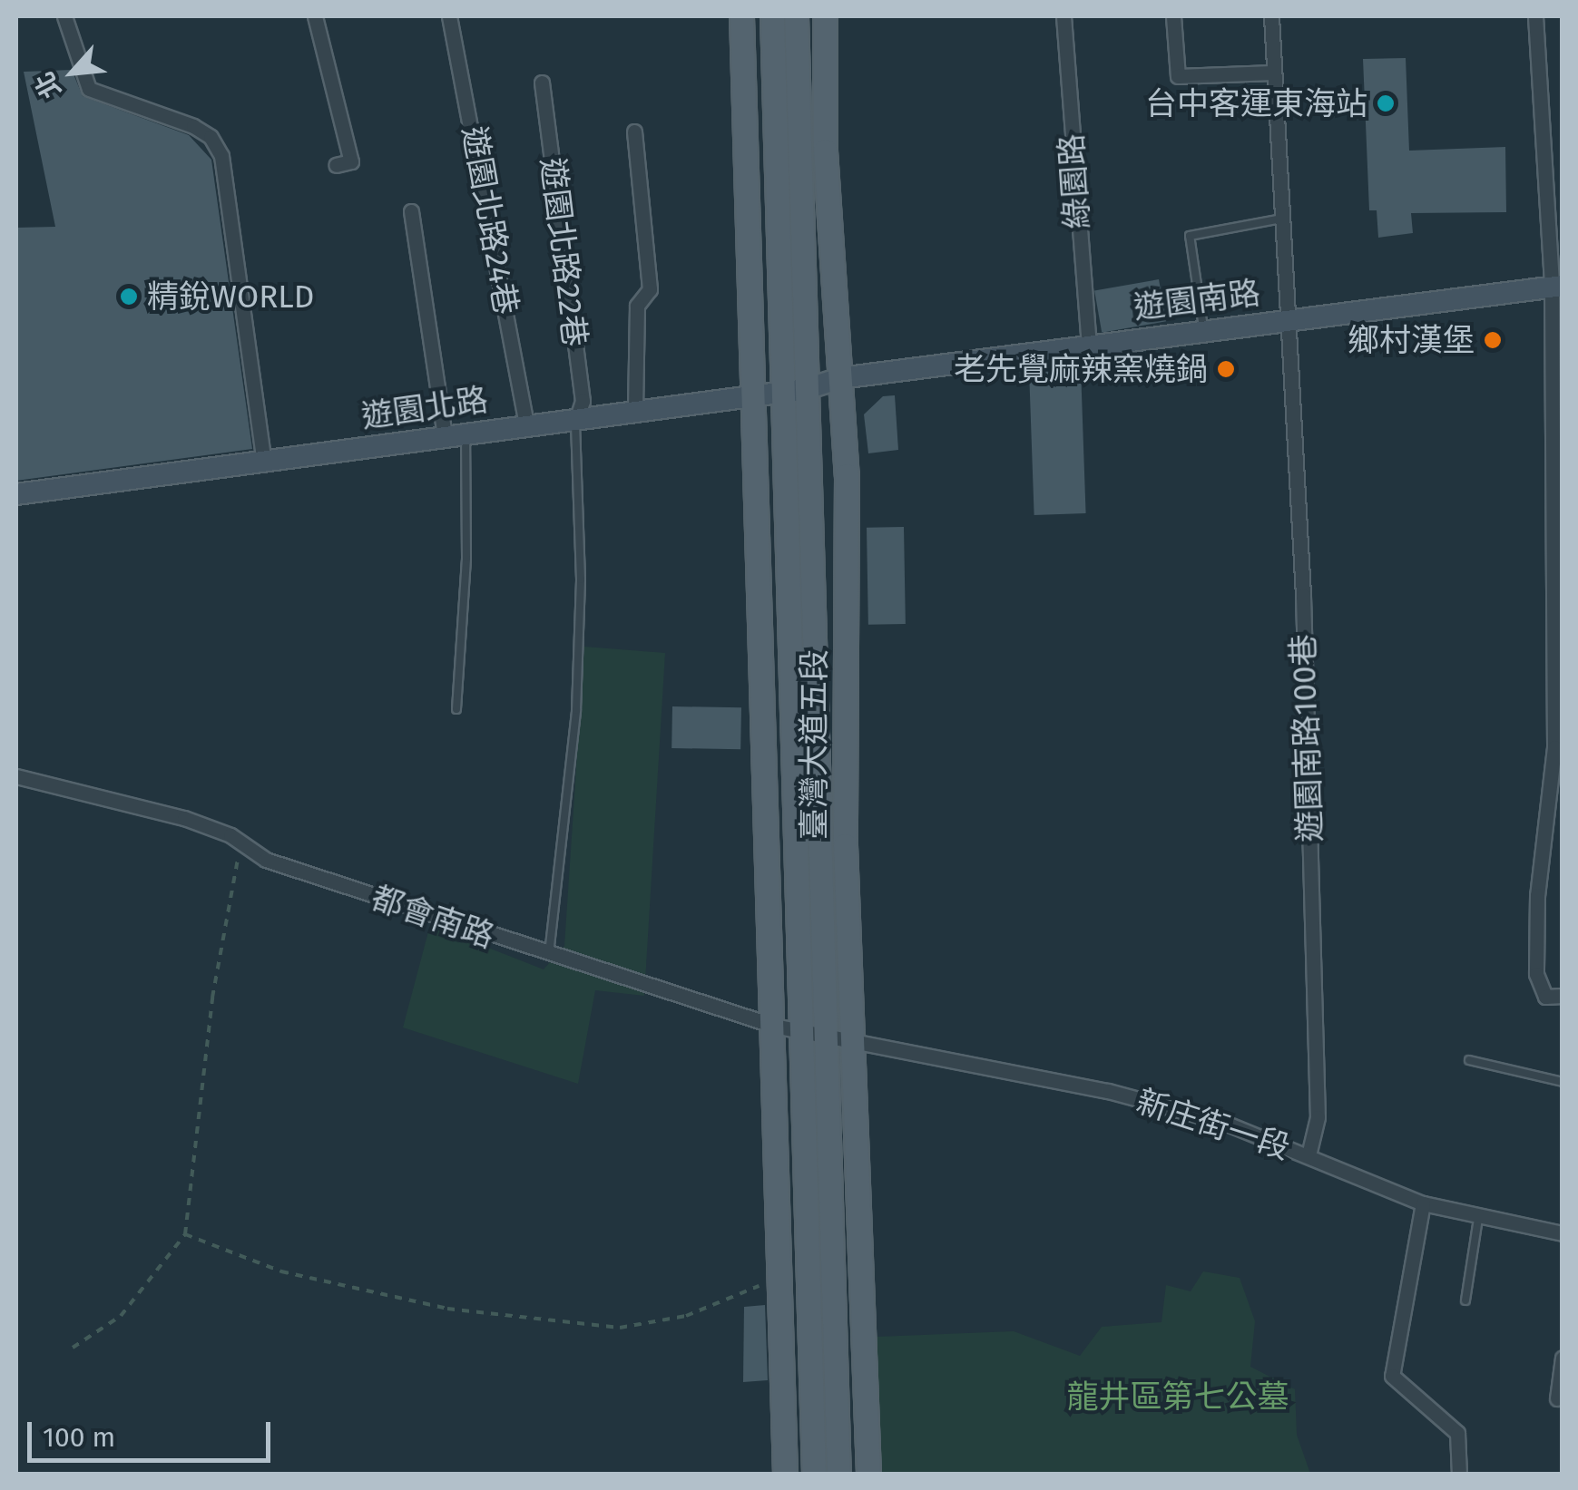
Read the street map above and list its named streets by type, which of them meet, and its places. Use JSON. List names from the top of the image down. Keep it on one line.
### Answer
{"streets":{"main road":["臺灣大道五段"],"street":["綠園路","遊園北路24巷","遊園北路22巷","遊園南路","遊園北路","遊園南路100巷","都會南路","新庄街一段"]},"crossings":[["綠園路","遊園南路"],["遊園北路24巷","遊園北路"],["遊園北路22巷","遊園北路"],["遊園南路","遊園北路"],["遊園南路","遊園南路100巷"],["遊園南路","臺灣大道五段"],["遊園北路","臺灣大道五段"],["遊園南路100巷","新庄街一段"],["臺灣大道五段","都會南路"],["臺灣大道五段","新庄街一段"],["都會南路","新庄街一段"]],"parks":["龍井區第七公墓"],"places":["台中客運東海站","精銳WORLD","鄉村漢堡","老先覺麻辣窯燒鍋"],"scale_bar":"100 m","north":"bottom left"}
